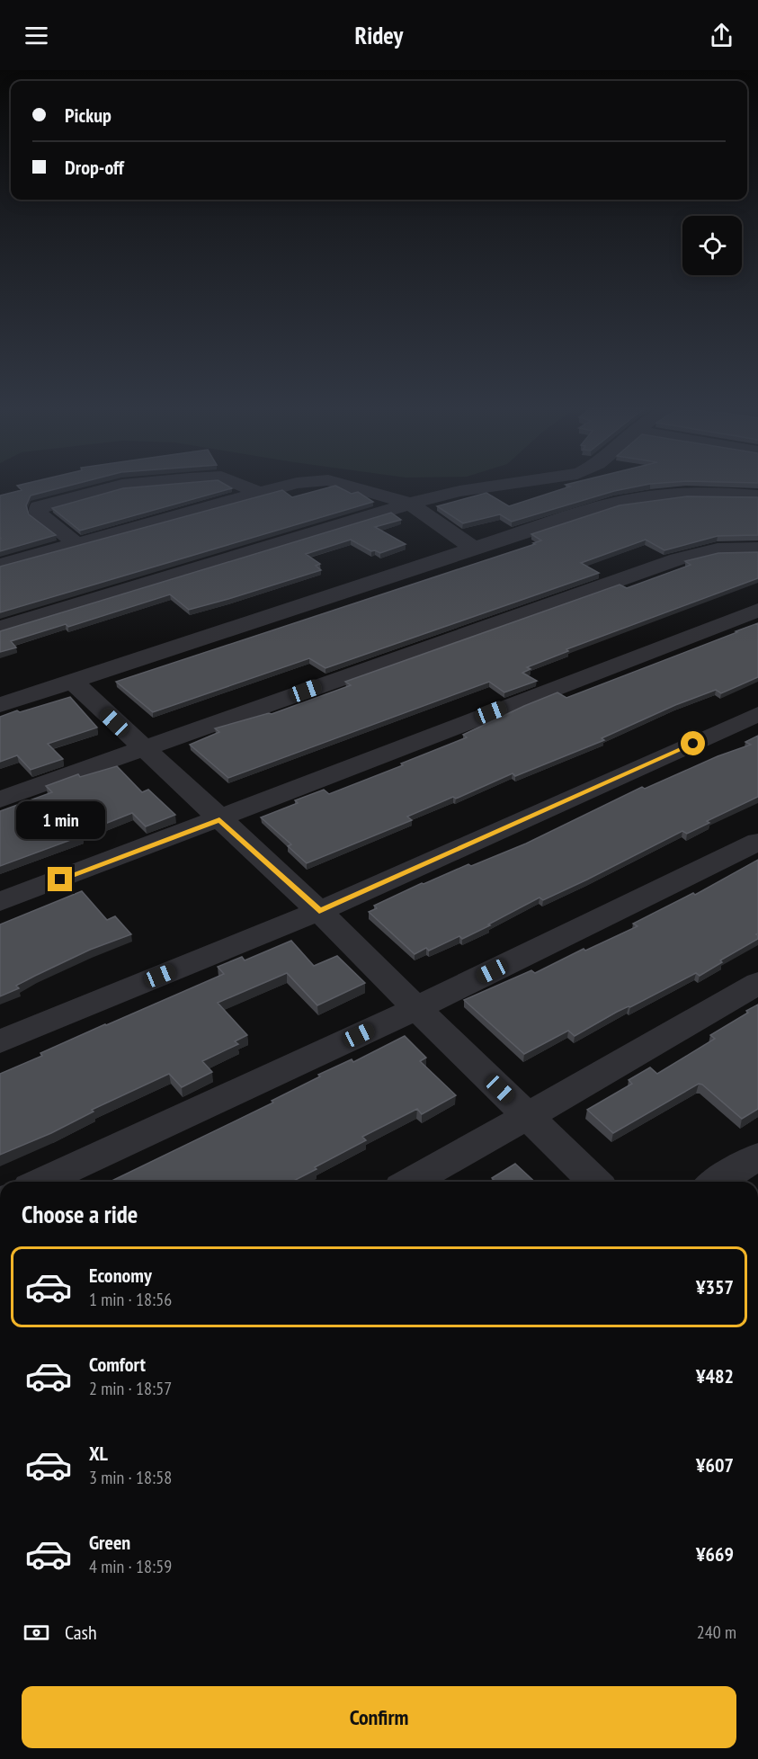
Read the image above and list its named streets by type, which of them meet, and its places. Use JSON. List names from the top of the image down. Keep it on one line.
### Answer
{"page":{"header":"Ridey","banner":["Pickup","Drop-off"],"bubble":"1 min","heading":"Choose a ride","list":[{"name":"Economy","note":"1 min · 18:56","value":"¥357"},{"name":"Comfort","note":"2 min · 18:57","value":"¥482"},{"name":"XL","note":"3 min · 18:58","value":"¥607"},{"name":"Green","note":"4 min · 18:59","value":"¥669"}],"pay":["Cash","240 m"],"buttons":"Confirm"}}
